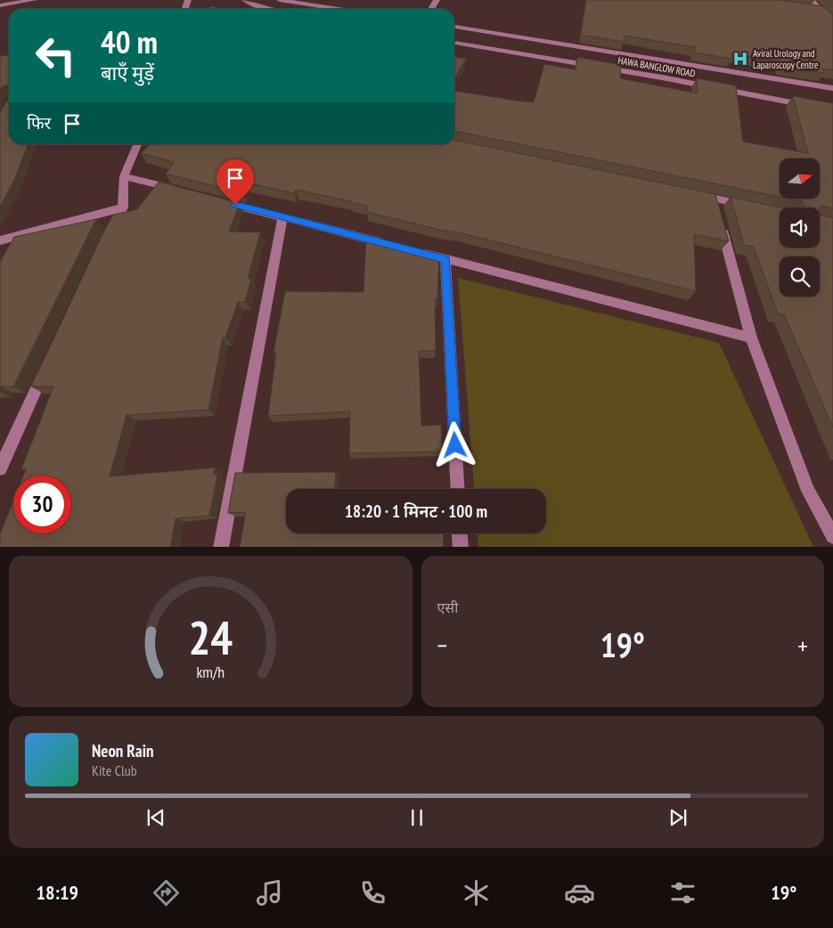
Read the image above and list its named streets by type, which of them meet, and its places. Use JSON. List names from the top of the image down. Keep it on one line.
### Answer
{"streets":{"street":["HAWA BANGLOW ROAD"]},"places":{"hospital":["Aviral Urology and Laparoscopy Centre"]},"north":"right","page":{"turn":["40 m","बाएँ मुड़ें"],"then":"फिर","limit":"30","trip":"18:20 · 1 मिनट · 100 m","tile":"एसी","heat":["−","19°","+"],"song":["Neon Rain","Kite Club"],"tabs":["18:19","19°"],"gauge":["24","km/h"]}}
